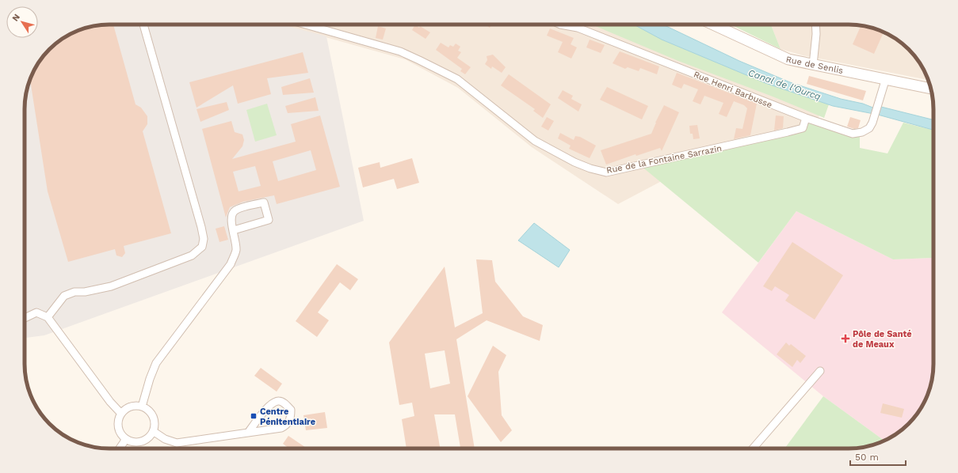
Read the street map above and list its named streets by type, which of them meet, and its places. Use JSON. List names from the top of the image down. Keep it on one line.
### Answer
{"streets":{"main road":["Rue de Senlis"],"street":["Rue Henri Barbusse","Rue de la Fontaine Sarrazin"]},"crossings":[["Rue de Senlis","Rue Henri Barbusse"],["Rue Henri Barbusse","Rue de la Fontaine Sarrazin"]],"water":["Canal de l'Ourcq"],"places":{"health":["Pôle de Santé de Meaux"],"transit":["Centre Pénitentiaire"]},"scale_bar":"50 m","north":"top left"}
